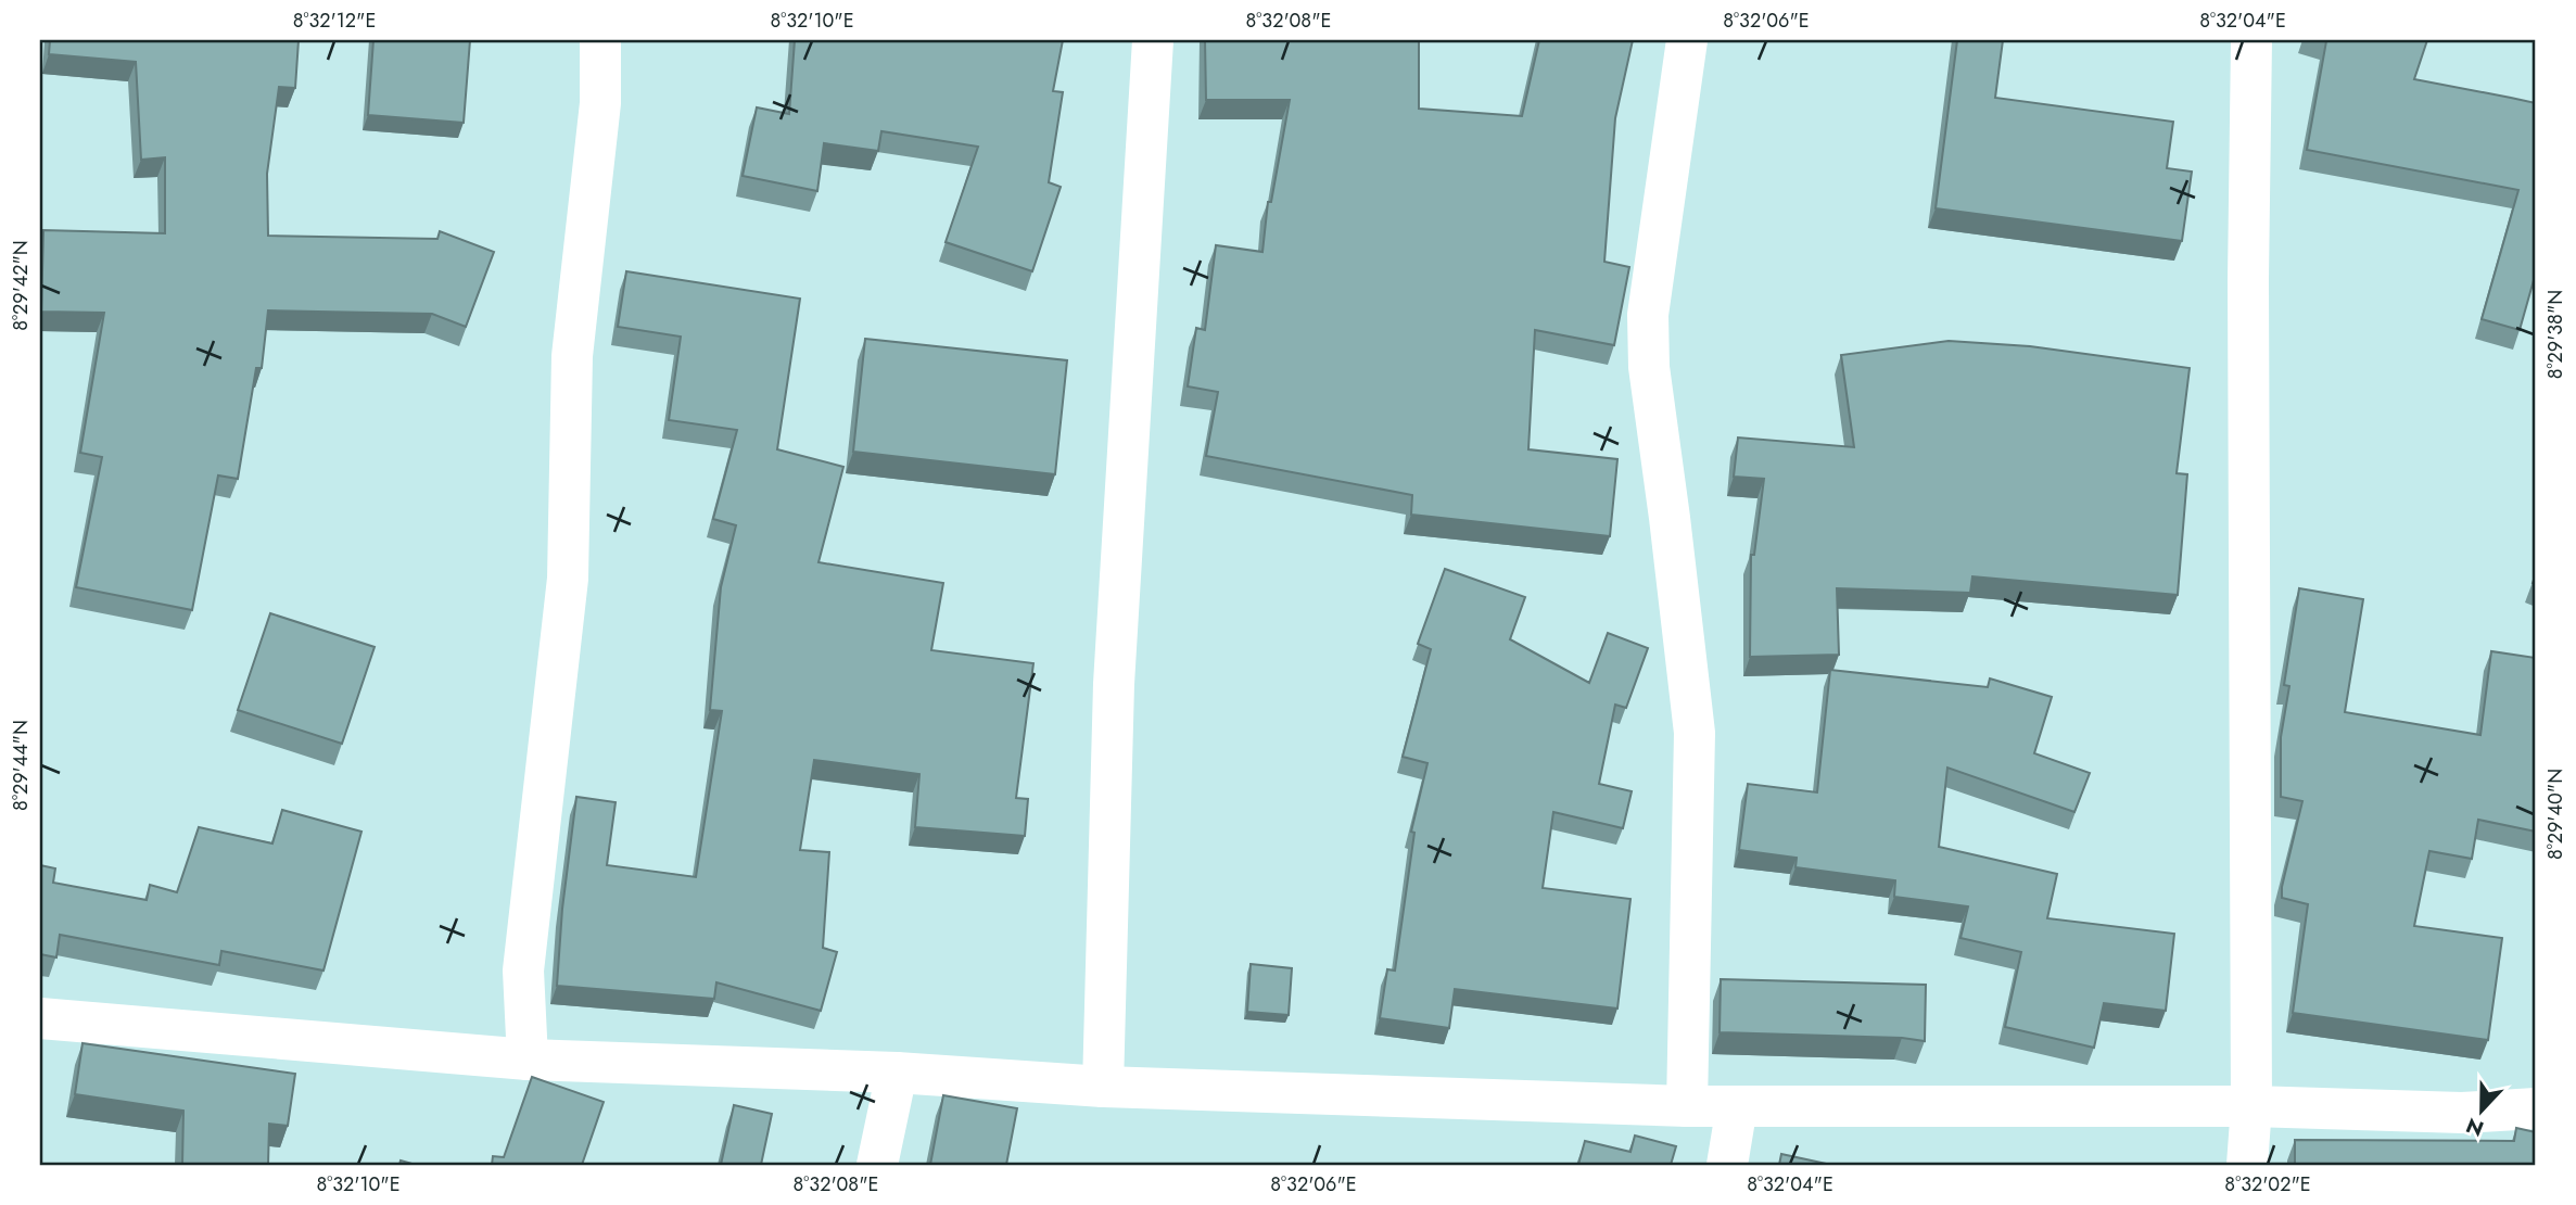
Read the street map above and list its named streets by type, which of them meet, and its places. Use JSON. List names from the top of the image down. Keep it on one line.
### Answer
{"north":"bottom","coordinates":["8°32'12\"E","8°32'10\"E","8°32'08\"E","8°32'06\"E","8°32'04\"E","8°29'42\"N","8°29'38\"N","8°29'44\"N","8°29'40\"N","8°32'02\"E"]}
